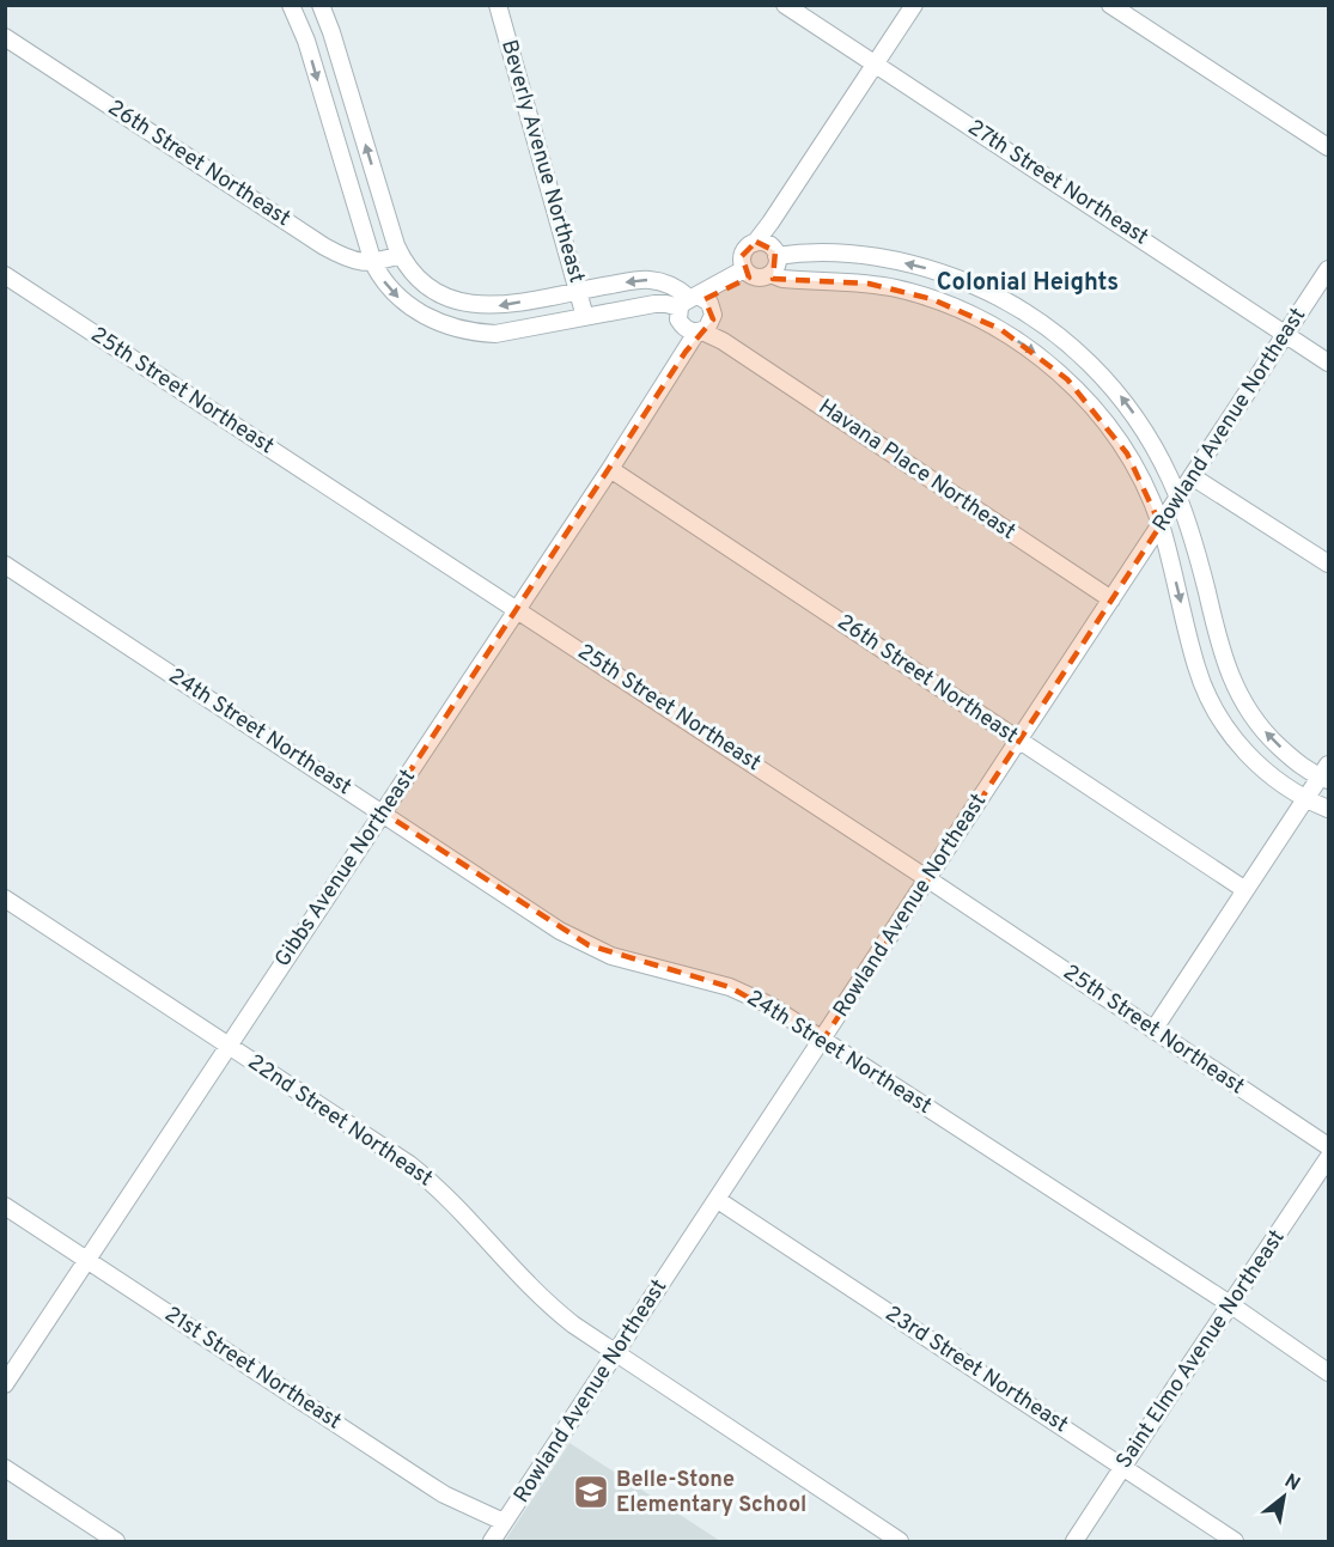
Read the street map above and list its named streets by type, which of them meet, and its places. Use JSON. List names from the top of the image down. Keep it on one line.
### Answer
{"streets":{"street":["Beverly Avenue Northeast","26th Street Northeast","27th Street Northeast","25th Street Northeast","Rowland Avenue Northeast","Havana Place Northeast","24th Street Northeast","Gibbs Avenue Northeast","22nd Street Northeast","Saint Elmo Avenue Northeast","21st Street Northeast","23rd Street Northeast"]},"crossings":[["26th Street Northeast","Rowland Avenue Northeast"],["26th Street Northeast","Gibbs Avenue Northeast"],["27th Street Northeast","Rowland Avenue Northeast"],["25th Street Northeast","Rowland Avenue Northeast"],["25th Street Northeast","Gibbs Avenue Northeast"],["Rowland Avenue Northeast","Havana Place Northeast"],["Rowland Avenue Northeast","24th Street Northeast"],["Rowland Avenue Northeast","22nd Street Northeast"],["Rowland Avenue Northeast","21st Street Northeast"],["Rowland Avenue Northeast","23rd Street Northeast"],["Havana Place Northeast","Gibbs Avenue Northeast"],["24th Street Northeast","Gibbs Avenue Northeast"],["24th Street Northeast","Saint Elmo Avenue Northeast"],["Gibbs Avenue Northeast","22nd Street Northeast"],["Gibbs Avenue Northeast","21st Street Northeast"],["Saint Elmo Avenue Northeast","23rd Street Northeast"]],"districts":["Colonial Heights"],"places":{"school or university":["Belle-Stone Elementary School"]},"north":"top right"}
